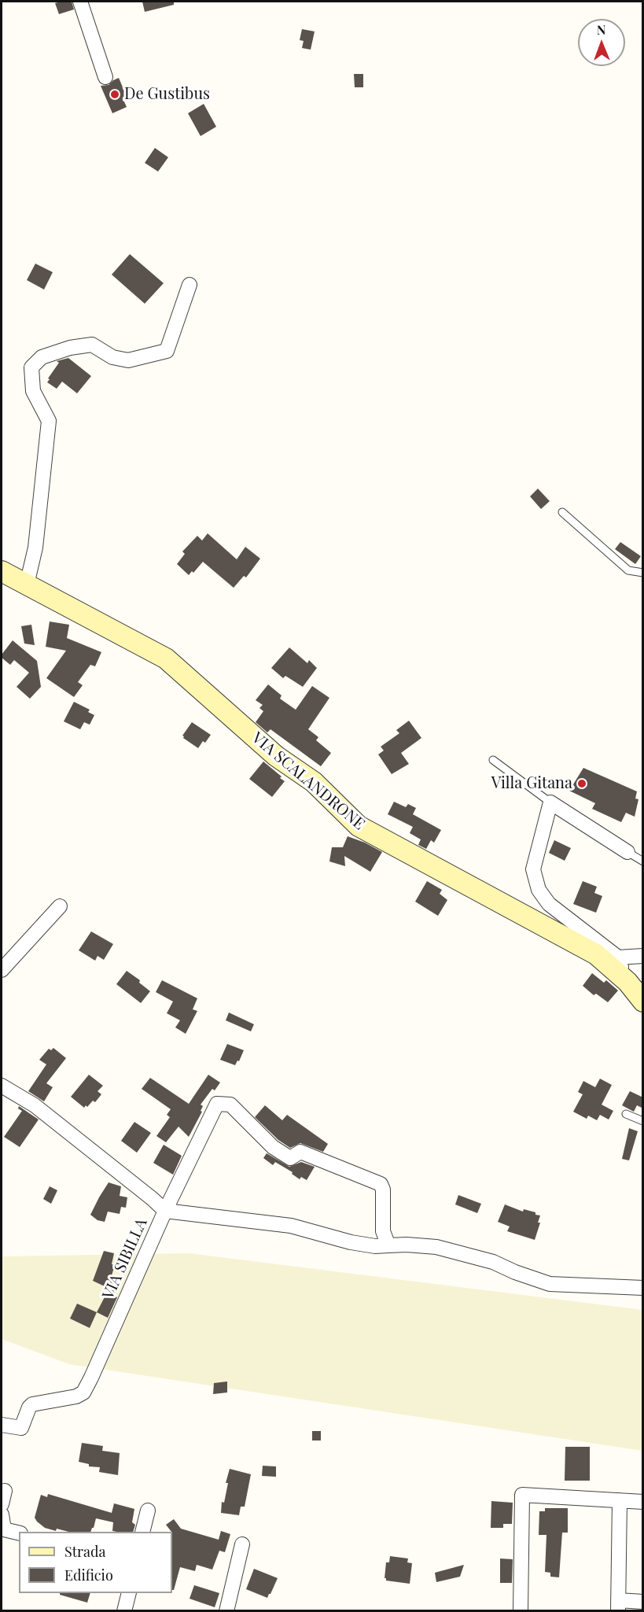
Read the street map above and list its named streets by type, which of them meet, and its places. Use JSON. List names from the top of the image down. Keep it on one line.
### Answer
{"streets":{"street":["VIA SCALANDRONE","VIA SIBILLA"]},"places":["De Gustibus","Villa Gitana"],"legend":["Strada","Edificio"],"north":"top"}
